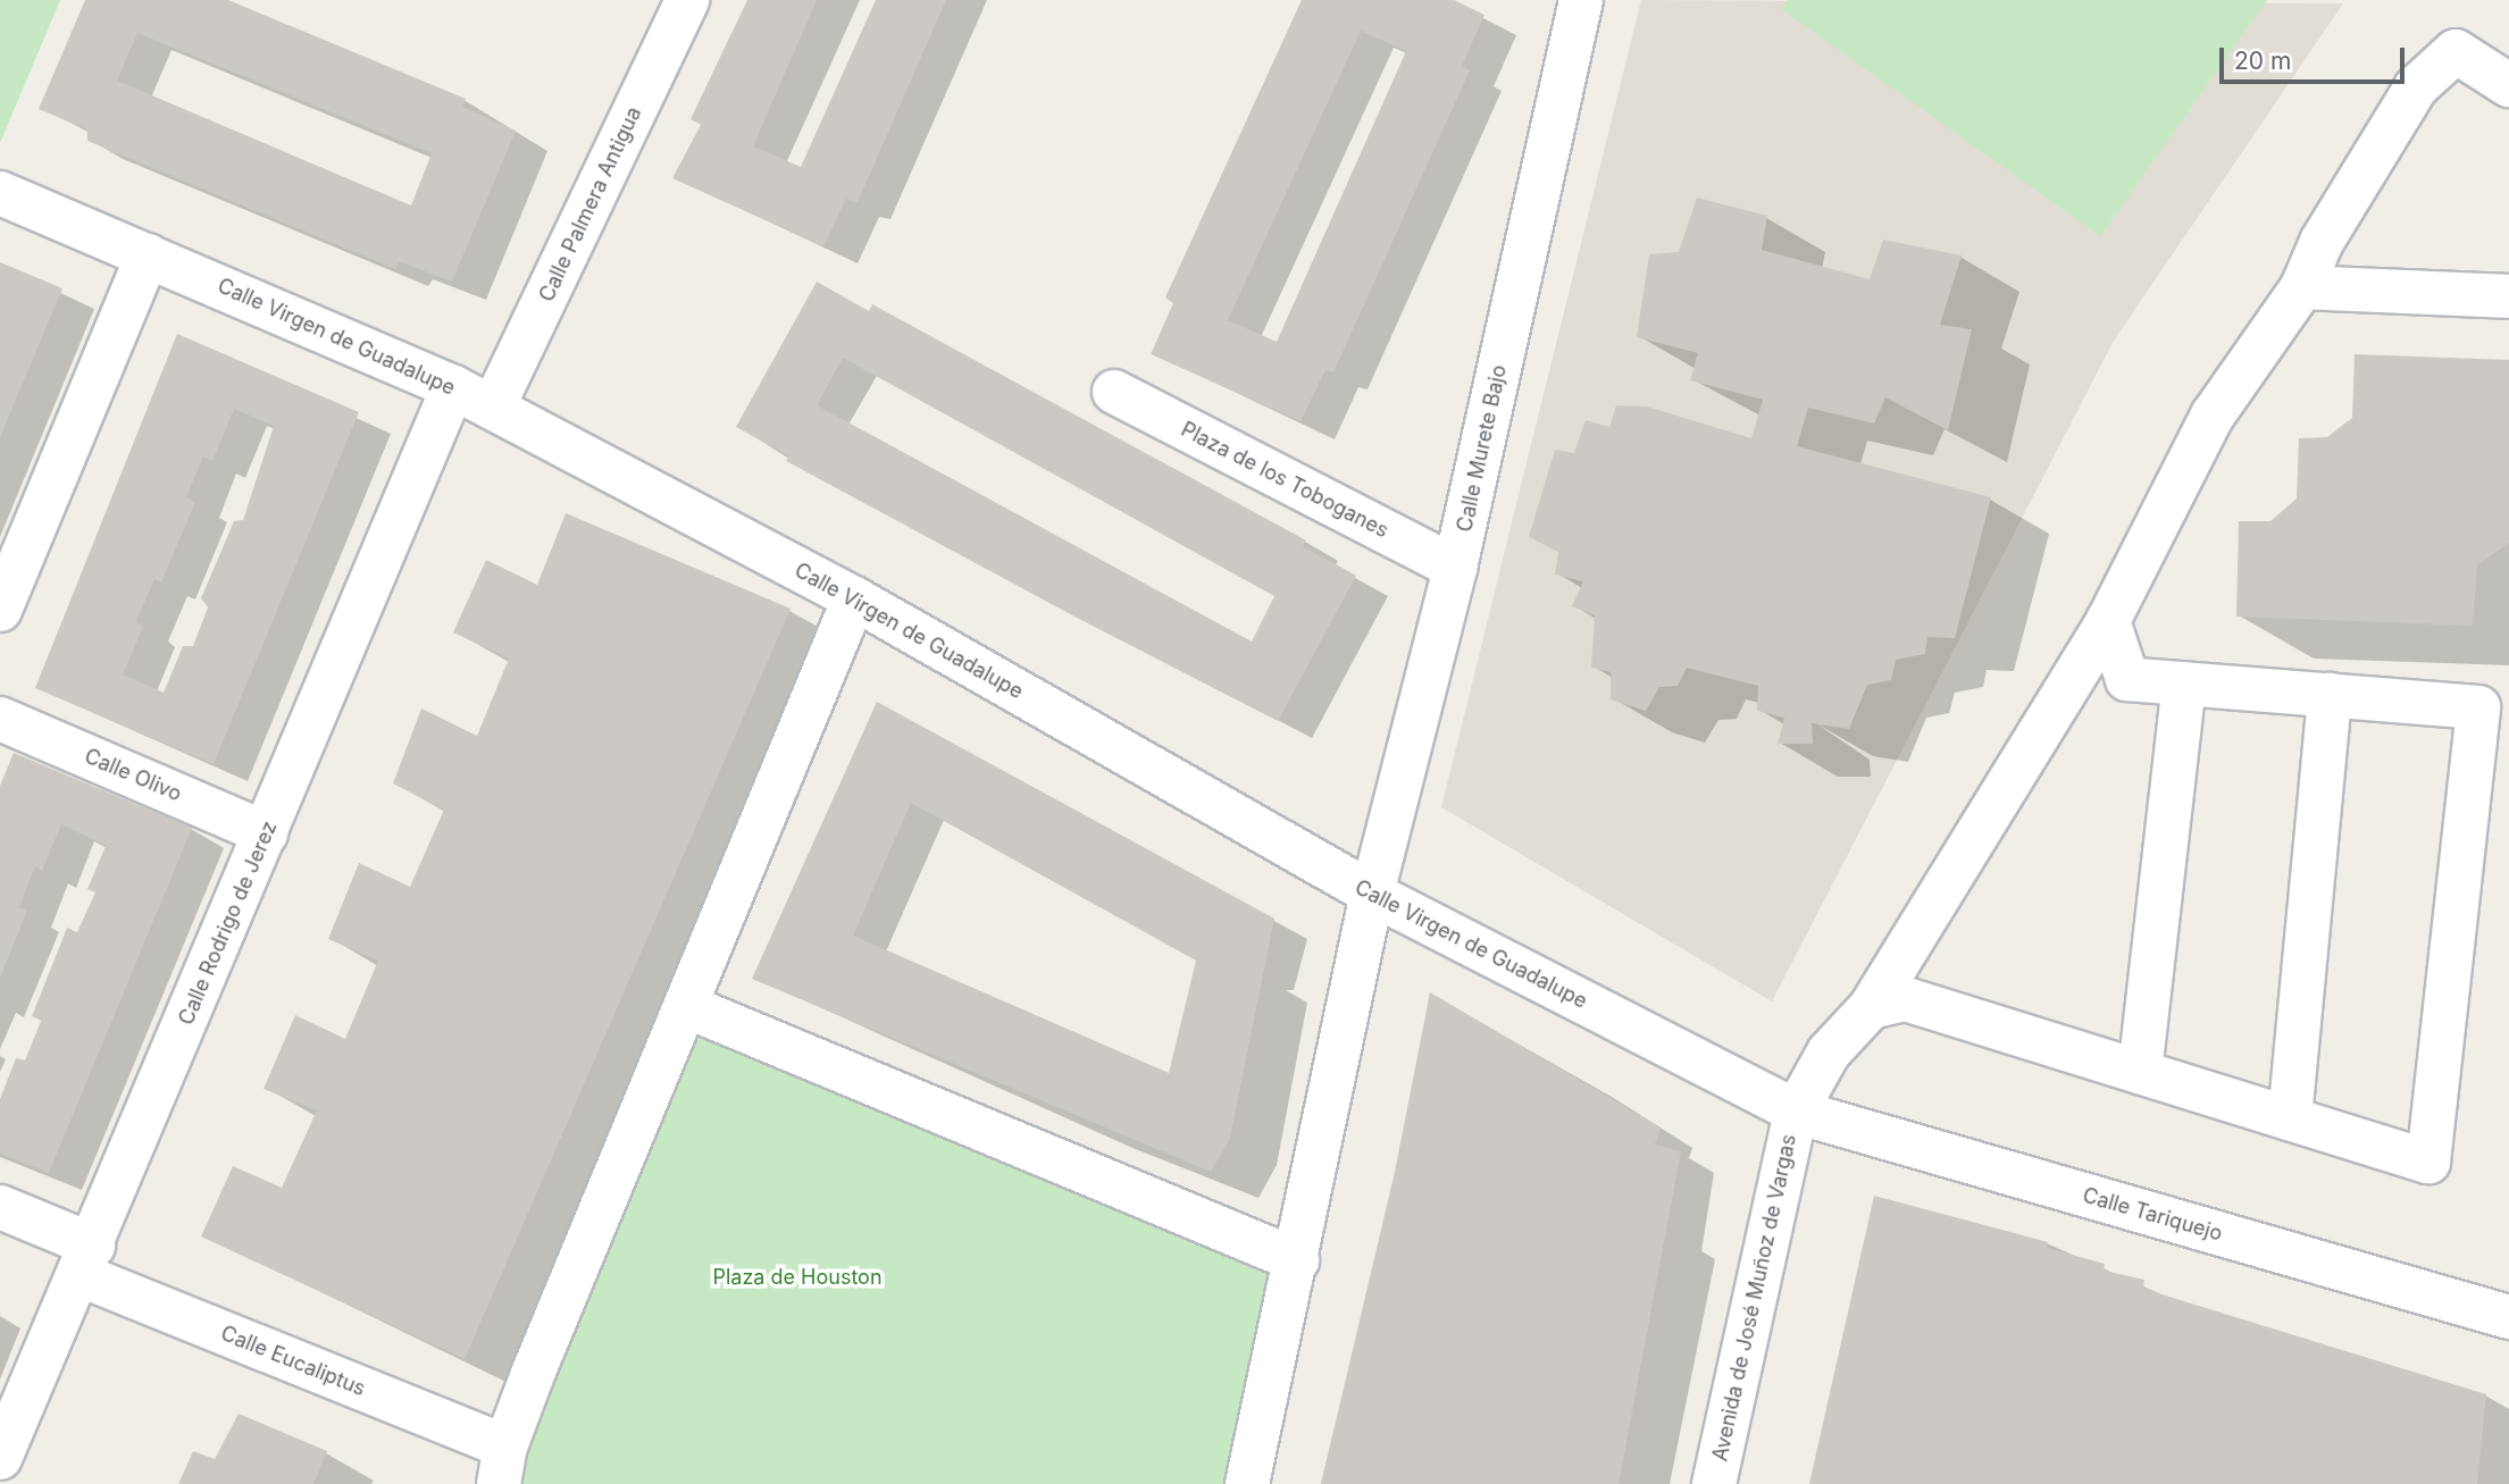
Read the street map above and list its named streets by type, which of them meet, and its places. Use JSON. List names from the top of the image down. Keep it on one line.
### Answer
{"streets":{"street":["Calle Palmera Antigua","Calle Virgen de Guadalupe","Calle Murete Bajo","Plaza de los Toboganes","Calle Olivo","Calle Rodrigo de Jerez","Calle Tariquejo","Avenida de José Muñoz de Vargas","Calle Eucaliptus"]},"crossings":[["Calle Palmera Antigua","Calle Virgen de Guadalupe"],["Calle Virgen de Guadalupe","Calle Murete Bajo"],["Calle Virgen de Guadalupe","Calle Rodrigo de Jerez"],["Calle Virgen de Guadalupe","Calle Tariquejo"],["Calle Virgen de Guadalupe","Avenida de José Muñoz de Vargas"],["Calle Murete Bajo","Plaza de los Toboganes"],["Calle Olivo","Calle Rodrigo de Jerez"],["Calle Rodrigo de Jerez","Calle Eucaliptus"],["Calle Tariquejo","Avenida de José Muñoz de Vargas"]],"parks":["Plaza de Houston"],"scale_bar":"20 m"}
